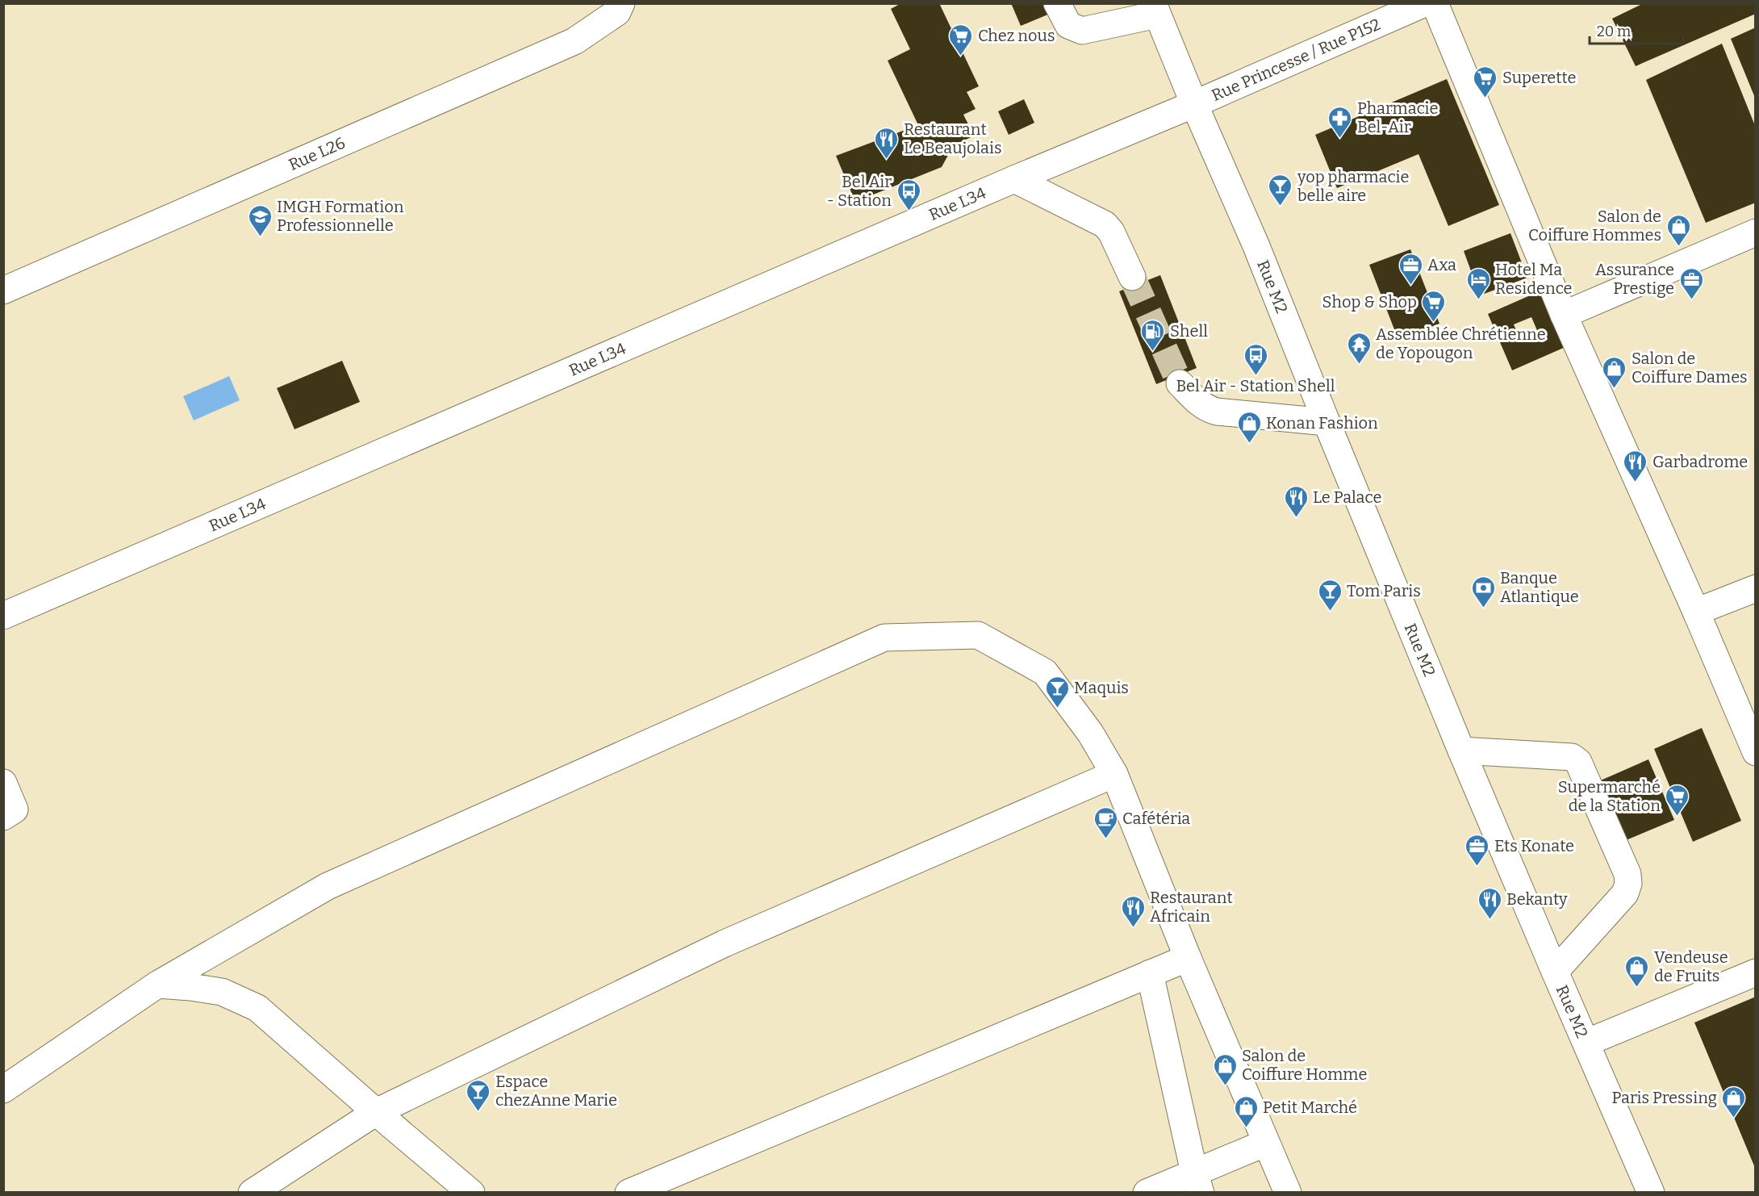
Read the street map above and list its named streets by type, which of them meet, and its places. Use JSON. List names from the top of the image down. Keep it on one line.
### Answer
{"streets":{"street":["Rue Princesse / Rue P152","Rue L26","Rue L34","Rue M2"]},"crossings":[["Rue Princesse / Rue P152","Rue L34"],["Rue Princesse / Rue P152","Rue M2"],["Rue L34","Rue M2"]],"places":{"supermarket":["Chez nous","Superette","Shop & Shop","Supermarché de la Station"],"pharmacy":["Pharmacie Bel-Air"],"restaurant":["Restaurant Le Beaujolais","Garbadrome","Le Palace","Bekanty","Restaurant Africain"],"bar":["yop pharmacie belle aire","Tom Paris","Maquis","Espace chezAnne Marie"],"bus stop":["Bel Air - Station","Bel Air - Station Shell"],"school or university":["IMGH Formation Professionnelle"],"shop":["Salon de Coiffure Hommes","Salon de Coiffure Dames","Konan Fashion","Vendeuse de Fruits","Salon de Coiffure Homme","Paris Pressing","Petit Marché"],"office":["Axa","Assurance Prestige","Ets Konate"],"hotel":["Hotel Ma Residence"],"fuel station":["Shell"],"temple":["Assemblée Chrétienne de Yopougon"],"bank":["Banque Atlantique"],"cafe":["Cafétéria"]},"scale_bar":"20 m"}
